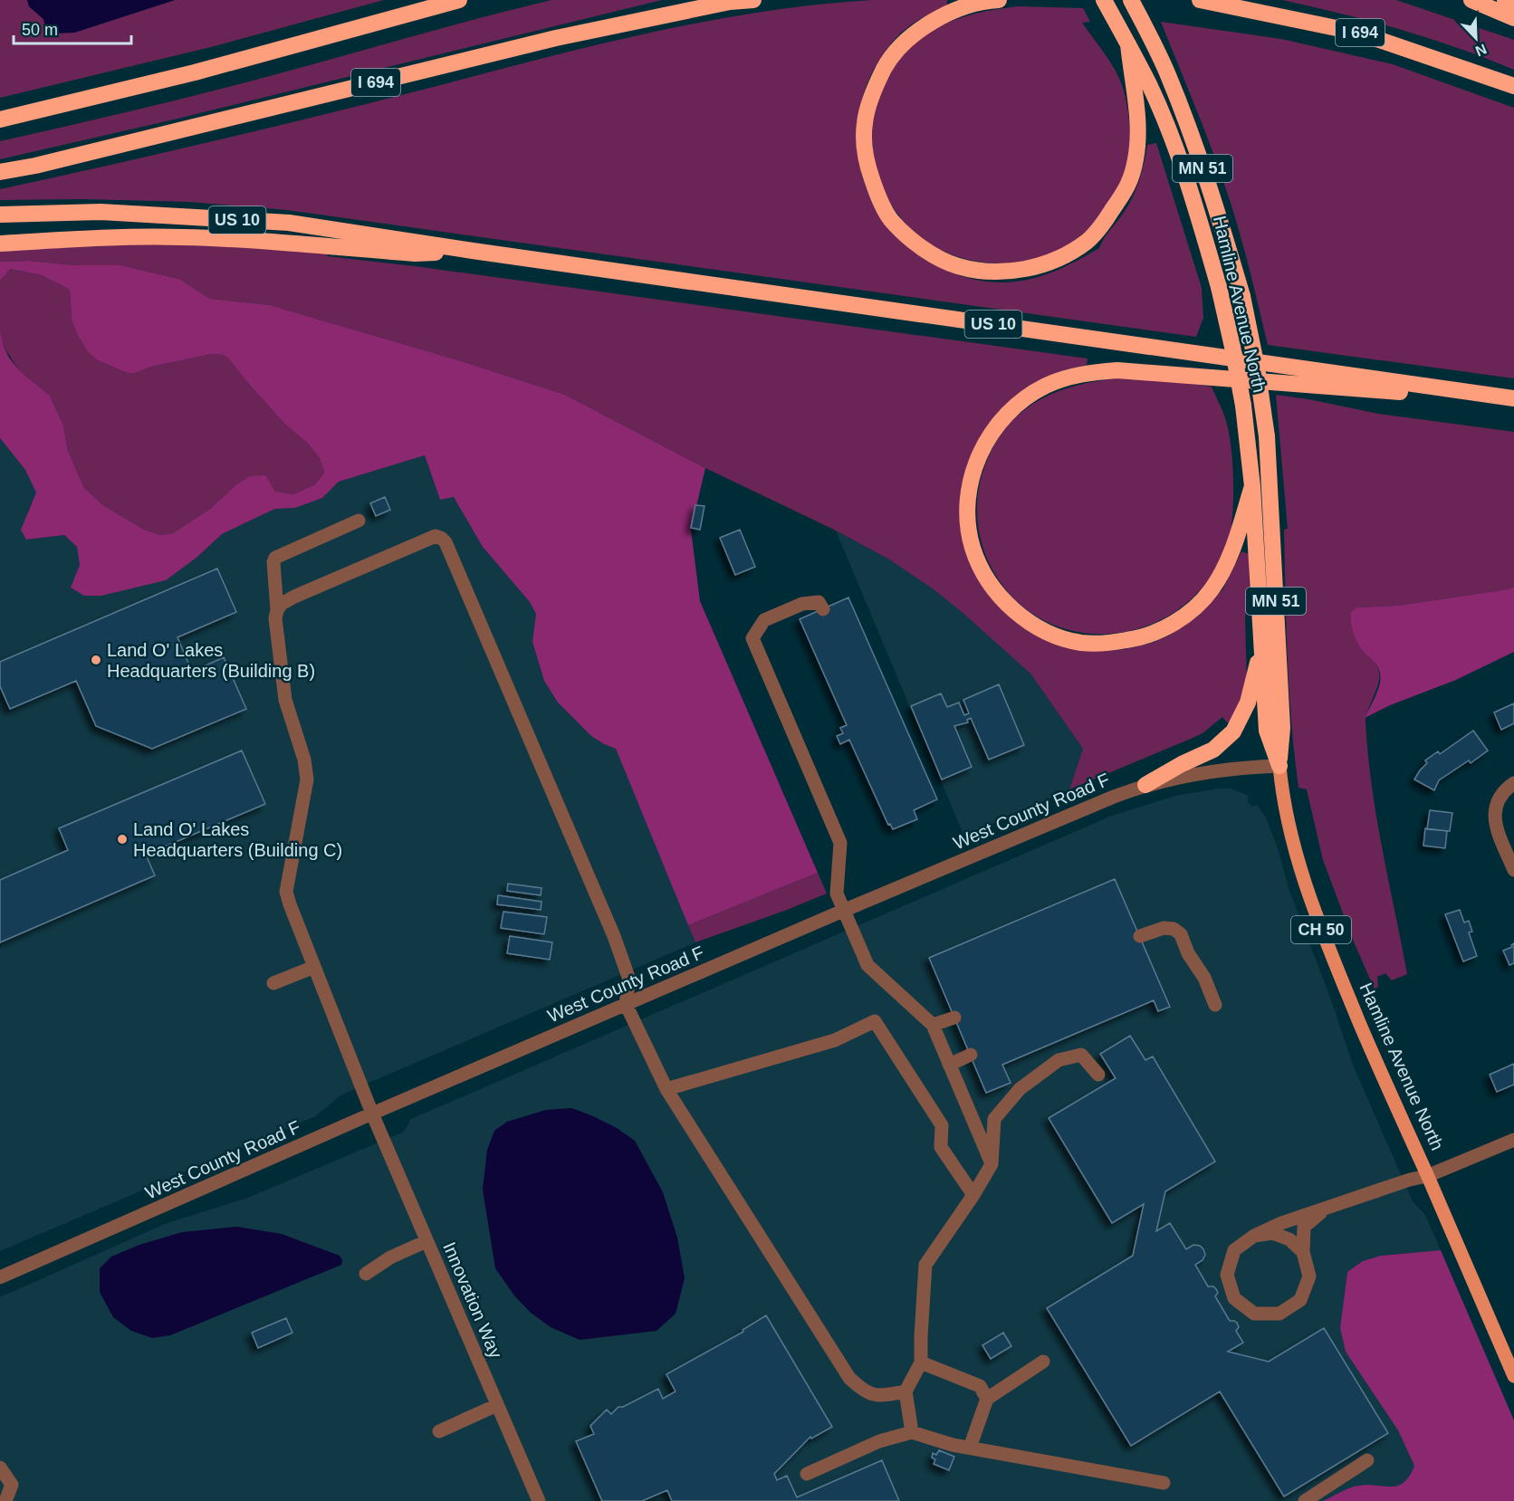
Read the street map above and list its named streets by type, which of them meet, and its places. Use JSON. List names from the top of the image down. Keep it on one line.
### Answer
{"streets":{"highway":["I 694","MN 51","US 10","Hamline Avenue North"],"main road":["CH 50"],"street":["West County Road F","Innovation Way"]},"crossings":[["Hamline Avenue North","West County Road F"],["West County Road F","Innovation Way"]],"places":["Land O' Lakes Headquarters (Building B)","Land O' Lakes Headquarters (Building C)"],"scale_bar":"50 m","north":"bottom right"}
